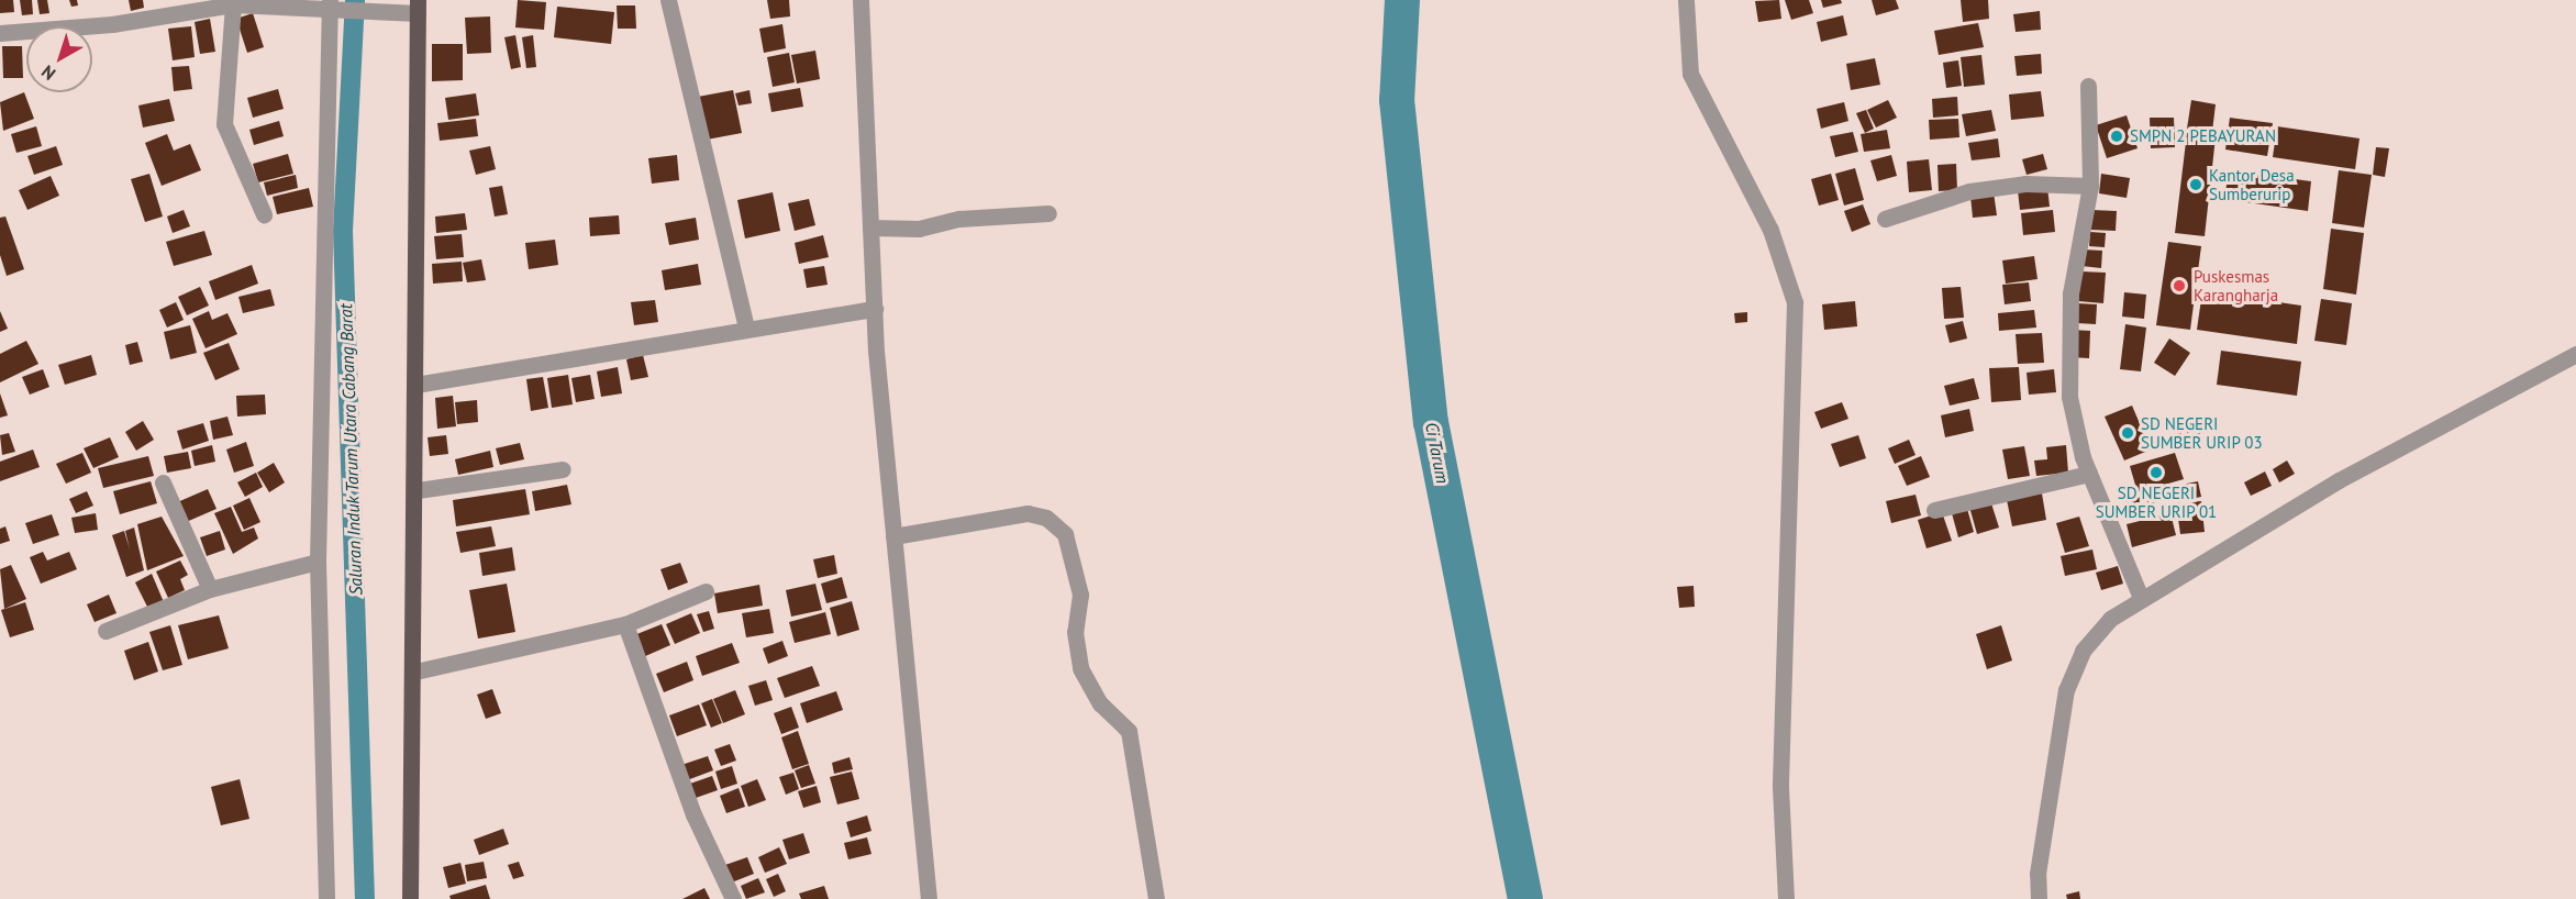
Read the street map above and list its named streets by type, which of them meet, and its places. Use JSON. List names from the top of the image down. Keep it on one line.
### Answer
{"water":["Saluran Induk Tarum Utara Cabang Barat","Ci Tarum"],"places":["SMPN 2 PEBAYURAN","Kantor Desa Sumberurip","Puskesmas Karangharja","SD NEGERI SUMBER URIP 03","SD NEGERI SUMBER URIP 01"],"north":"bottom left"}
